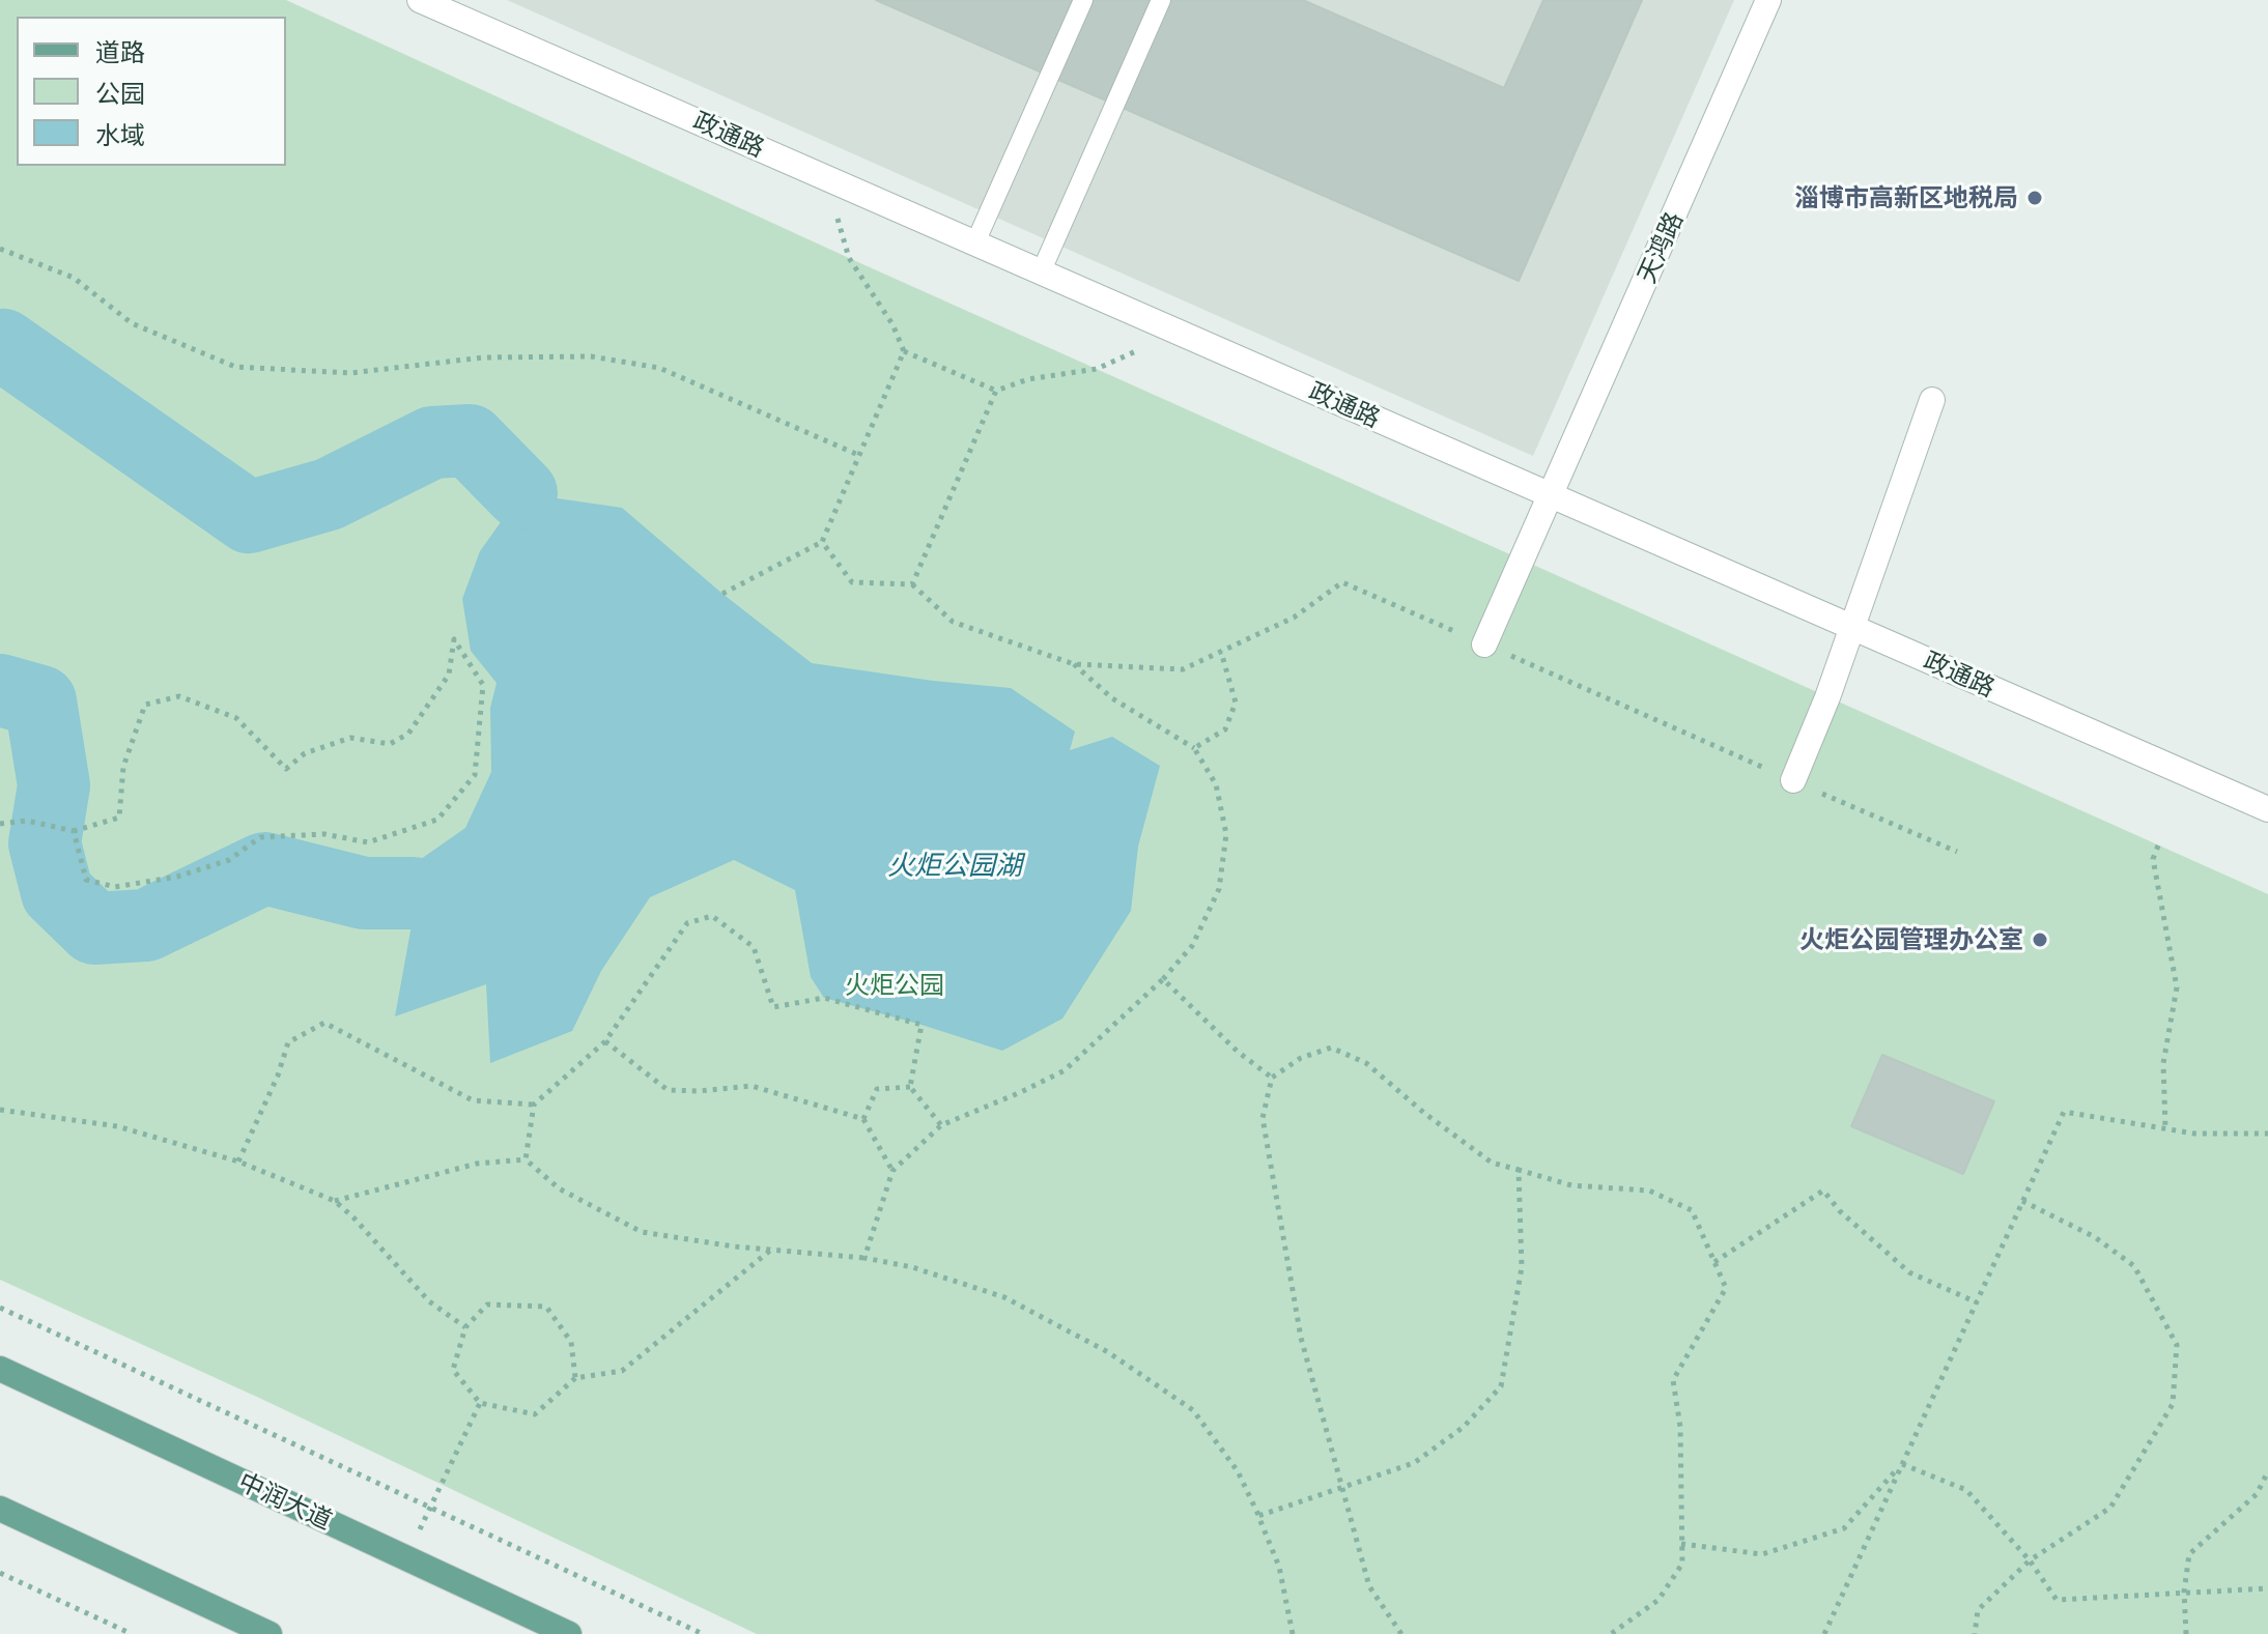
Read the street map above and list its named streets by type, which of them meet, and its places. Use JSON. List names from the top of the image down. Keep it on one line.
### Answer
{"streets":{"main road":["中润大道"],"street":["政通路","天鸿路"]},"crossings":[["政通路","天鸿路"]],"water":["火炬公园湖"],"parks":["火炬公园"],"places":["淄博市高新区地税局","火炬公园管理办公室"],"legend":["道路","公园","水域"]}
